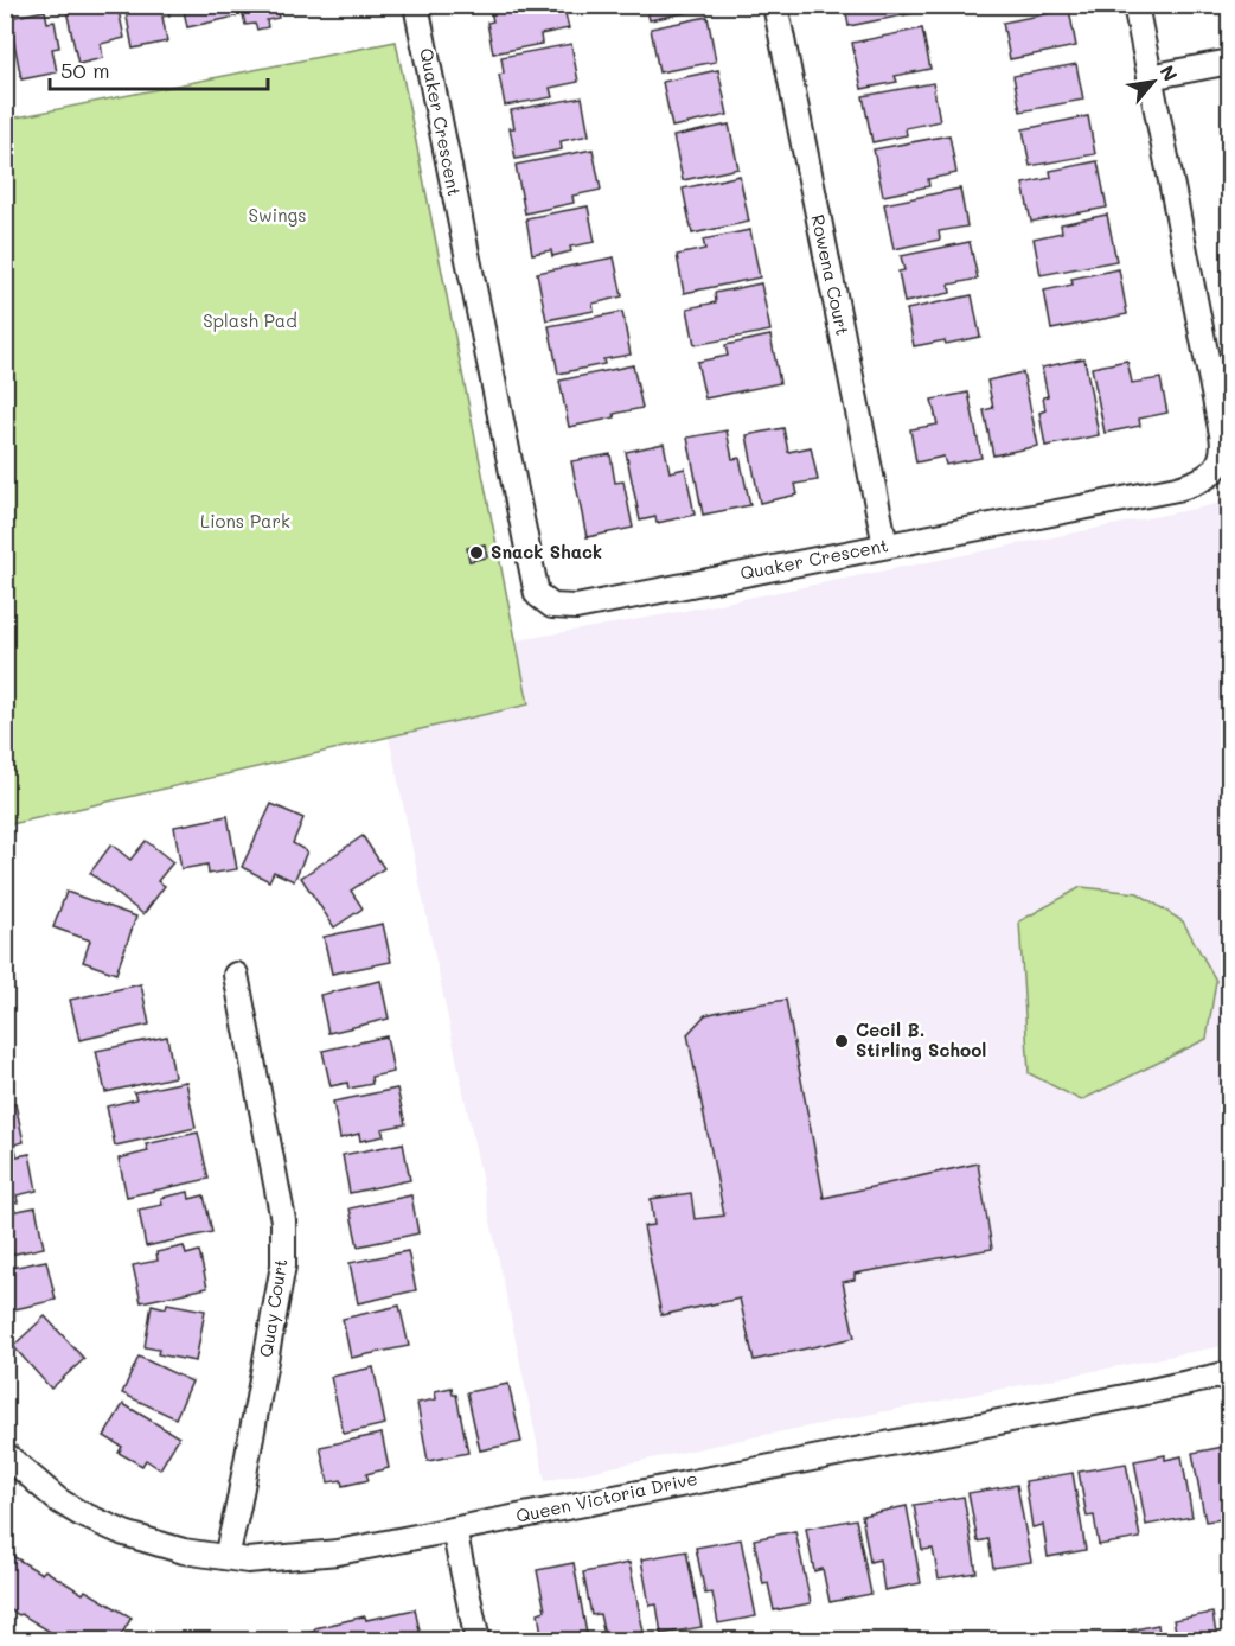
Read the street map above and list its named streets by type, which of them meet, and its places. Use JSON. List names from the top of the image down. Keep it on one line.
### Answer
{"streets":{"street":["Quaker Crescent","Rowena Court","Quay Court","Queen Victoria Drive"]},"crossings":[["Quaker Crescent","Rowena Court"],["Quay Court","Queen Victoria Drive"]],"parks":["Swings","Splash Pad","Lions Park"],"places":["Snack Shack","Cecil B. Stirling School"],"scale_bar":"50 m","north":"top right"}
